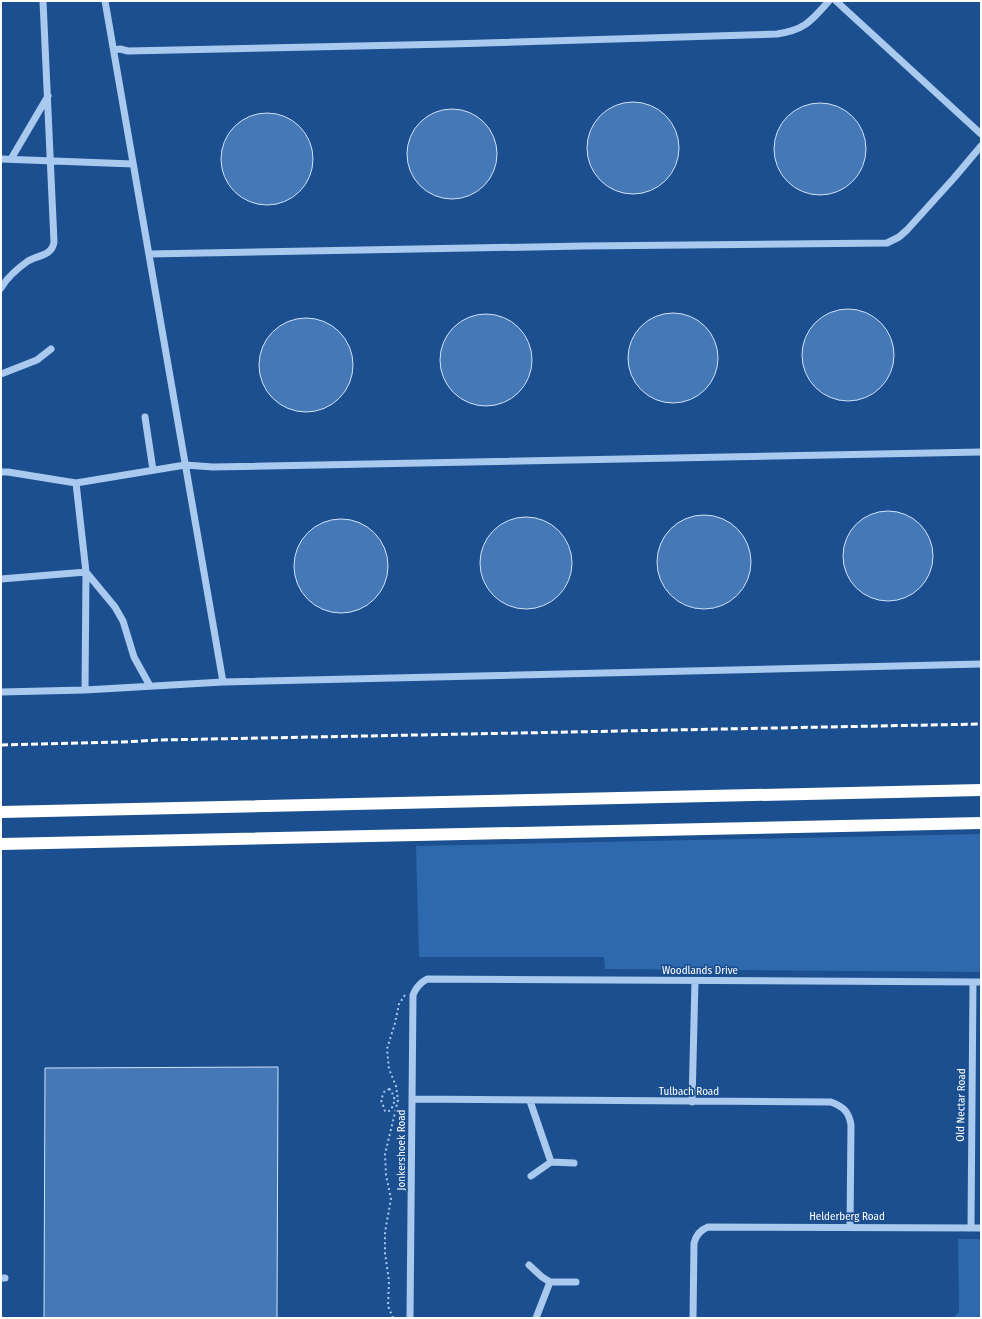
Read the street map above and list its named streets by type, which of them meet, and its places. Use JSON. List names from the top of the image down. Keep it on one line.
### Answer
{"streets":{"street":["Woodlands Drive","Tulbach Road","Old Nectar Road","Jonkershoek Road","Helderberg Road"]},"crossings":[["Woodlands Drive","Old Nectar Road"],["Woodlands Drive","Jonkershoek Road"],["Tulbach Road","Jonkershoek Road"],["Tulbach Road","Helderberg Road"],["Old Nectar Road","Helderberg Road"]]}
